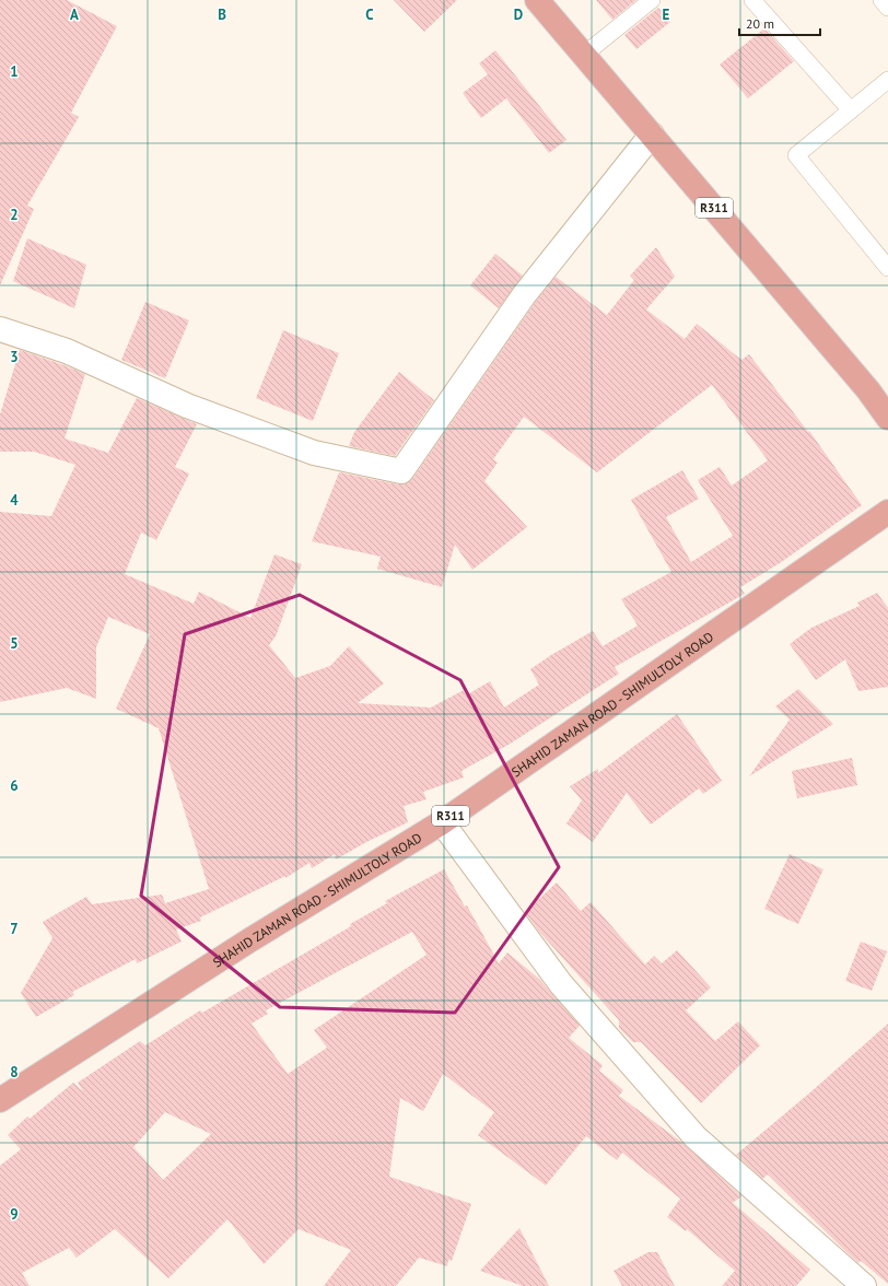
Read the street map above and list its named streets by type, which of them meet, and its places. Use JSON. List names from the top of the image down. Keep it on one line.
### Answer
{"streets":{"main road":["R311","SHAHID ZAMAN ROAD - SHIMULTOLY ROAD"]},"scale_bar":"20 m","grid":{"columns":["A","B","C","D","E"],"rows":["1","2","3","4","5","6","7","8","9"]}}
